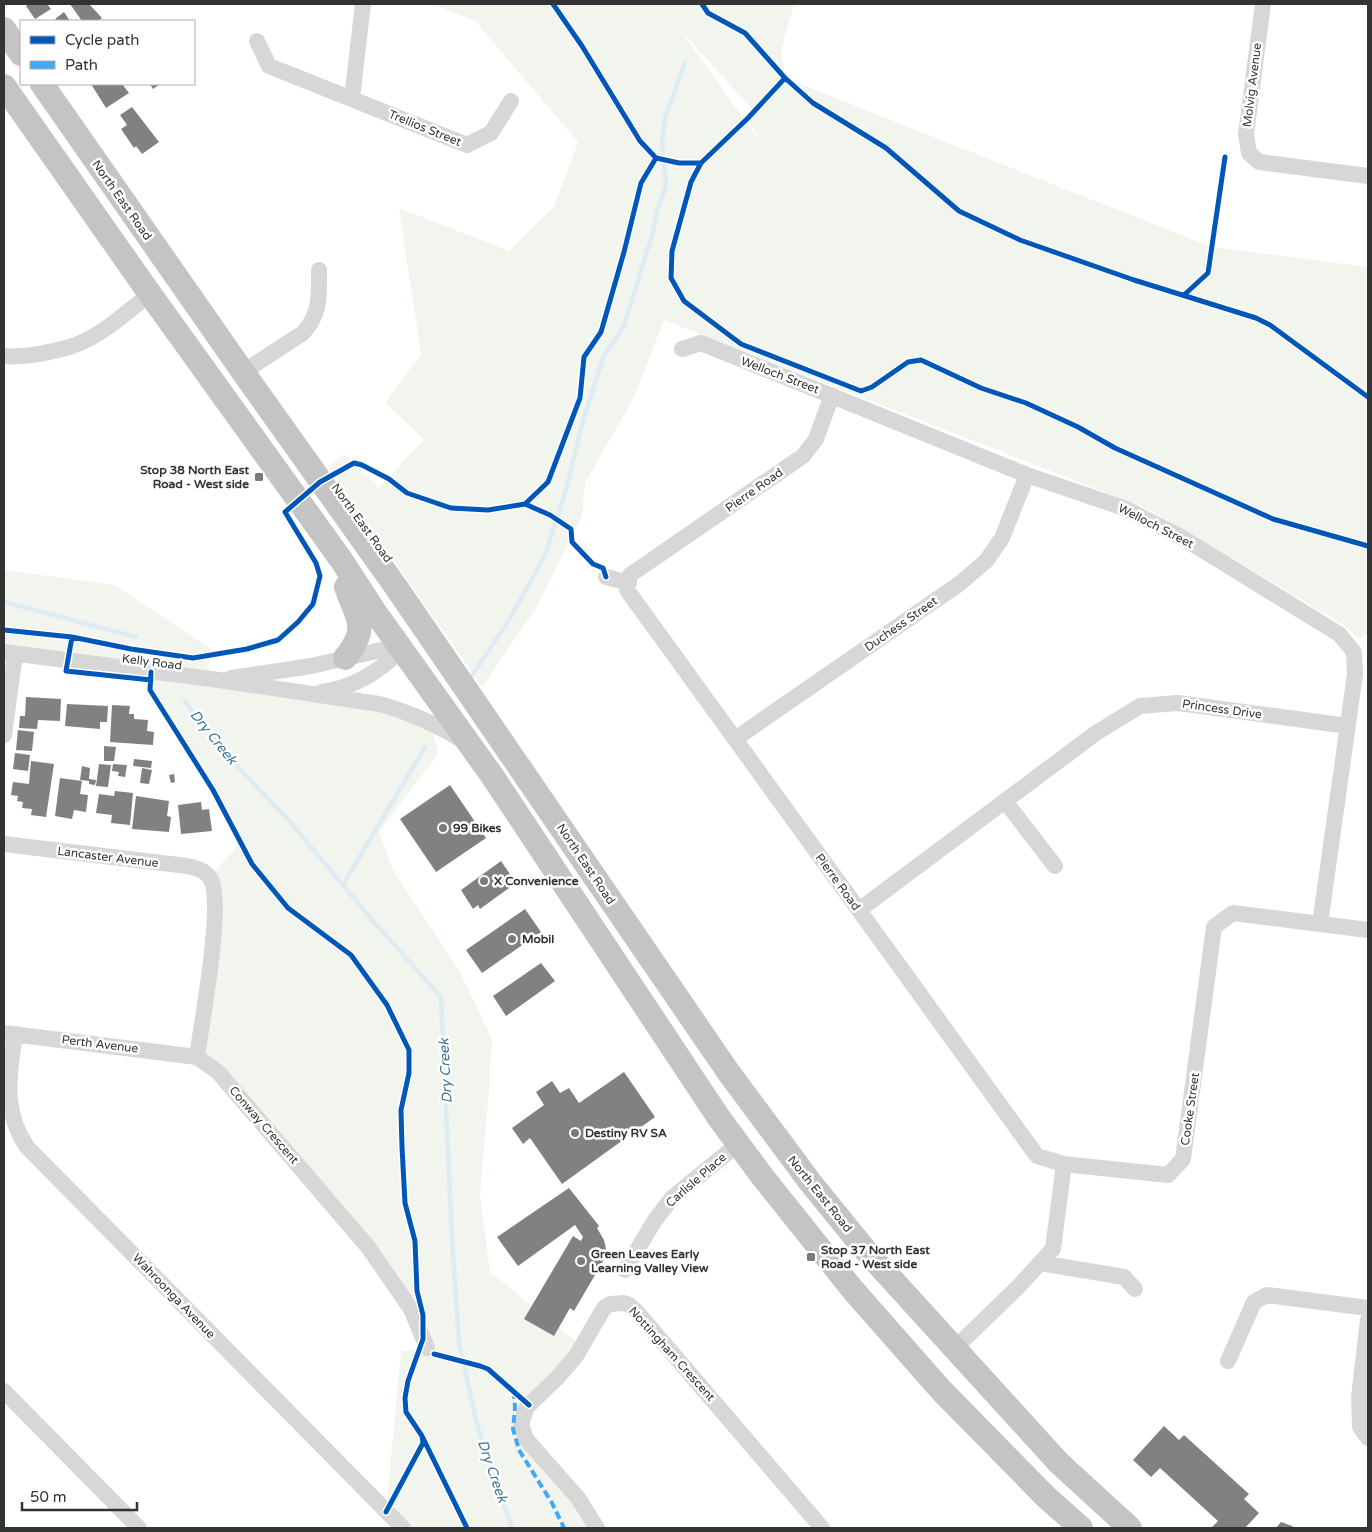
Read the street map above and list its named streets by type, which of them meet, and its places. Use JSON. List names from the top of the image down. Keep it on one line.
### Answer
{"streets":{"highway":["North East Road"],"street":["Molvig Avenue","Trellios Street","Welloch Street","Pierre Road","Duchess Street","Kelly Road","Princess Drive","Lancaster Avenue","Perth Avenue","Cooke Street","Conway Crescent","Carlisle Place","Wahroonga Avenue","Nottingham Crescent"]},"crossings":[["Welloch Street","Pierre Road"],["Welloch Street","Duchess Street"],["Welloch Street","Princess Drive"],["Welloch Street","Cooke Street"],["Pierre Road","Duchess Street"],["Pierre Road","Princess Drive"],["Pierre Road","Cooke Street"],["Lancaster Avenue","Perth Avenue"],["Lancaster Avenue","Conway Crescent"],["Perth Avenue","Conway Crescent"],["Perth Avenue","Wahroonga Avenue"]],"water":["Dry Creek"],"places":{"transit":["Stop 38 North East Road - West side","Stop 37 North East Road - West side"],"other":["99 Bikes","X Convenience","Mobil","Destiny RV SA","Green Leaves Early Learning Valley View"]},"legend":["Cycle path","Path"],"scale_bar":"50 m"}
